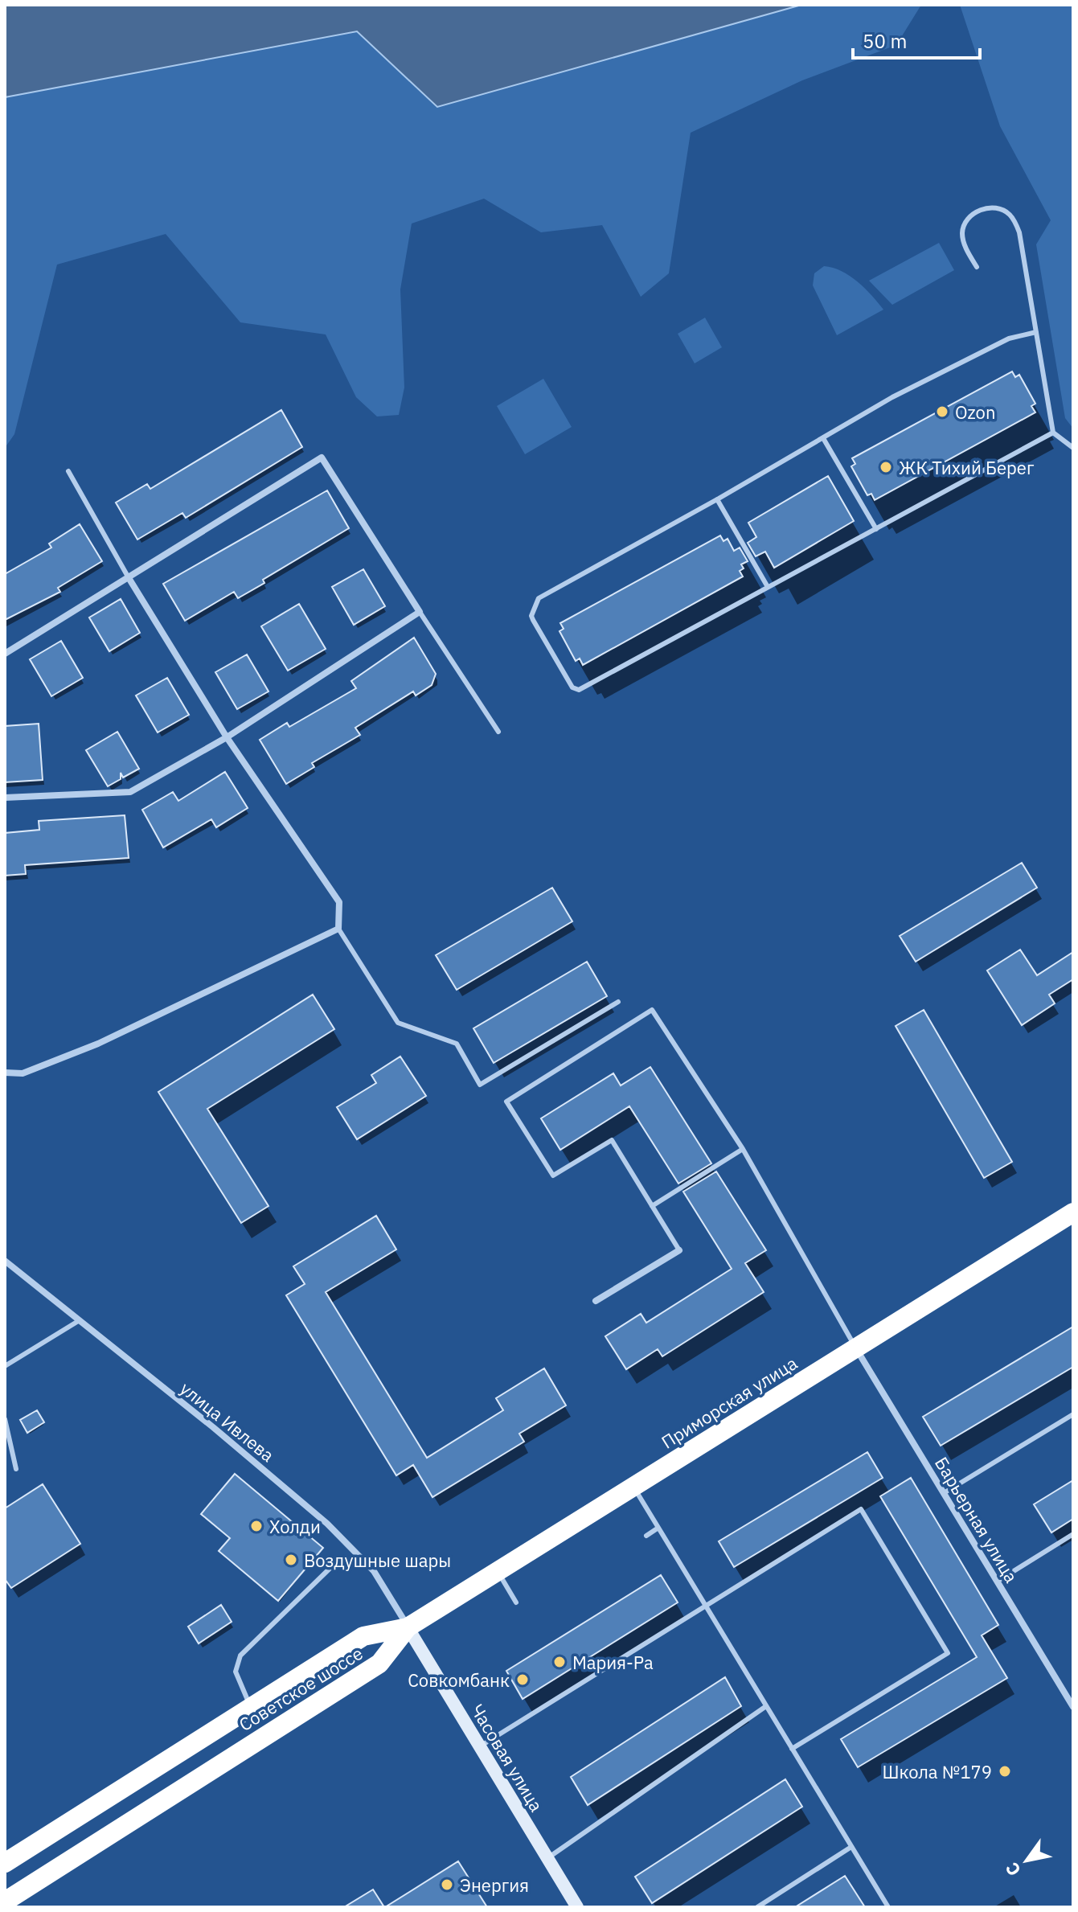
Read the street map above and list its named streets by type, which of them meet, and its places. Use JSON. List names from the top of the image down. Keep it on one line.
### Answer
{"streets":{"highway":["Приморская улица","Советское шоссе"],"main road":["Часовая улица"],"street":["улица Ивлева","Барьерная улица"]},"crossings":[["Приморская улица","улица Ивлева"],["Приморская улица","Барьерная улица"],["Приморская улица","Советское шоссе"],["Приморская улица","Часовая улица"],["улица Ивлева","Советское шоссе"],["улица Ивлева","Часовая улица"],["Советское шоссе","Часовая улица"]],"places":["Ozon","ЖК Тихий Берег","Холди","Воздушные шары","Мария-Ра","Совкомбанк","Школа №179","Энергия"],"scale_bar":"50 m","north":"bottom left"}
